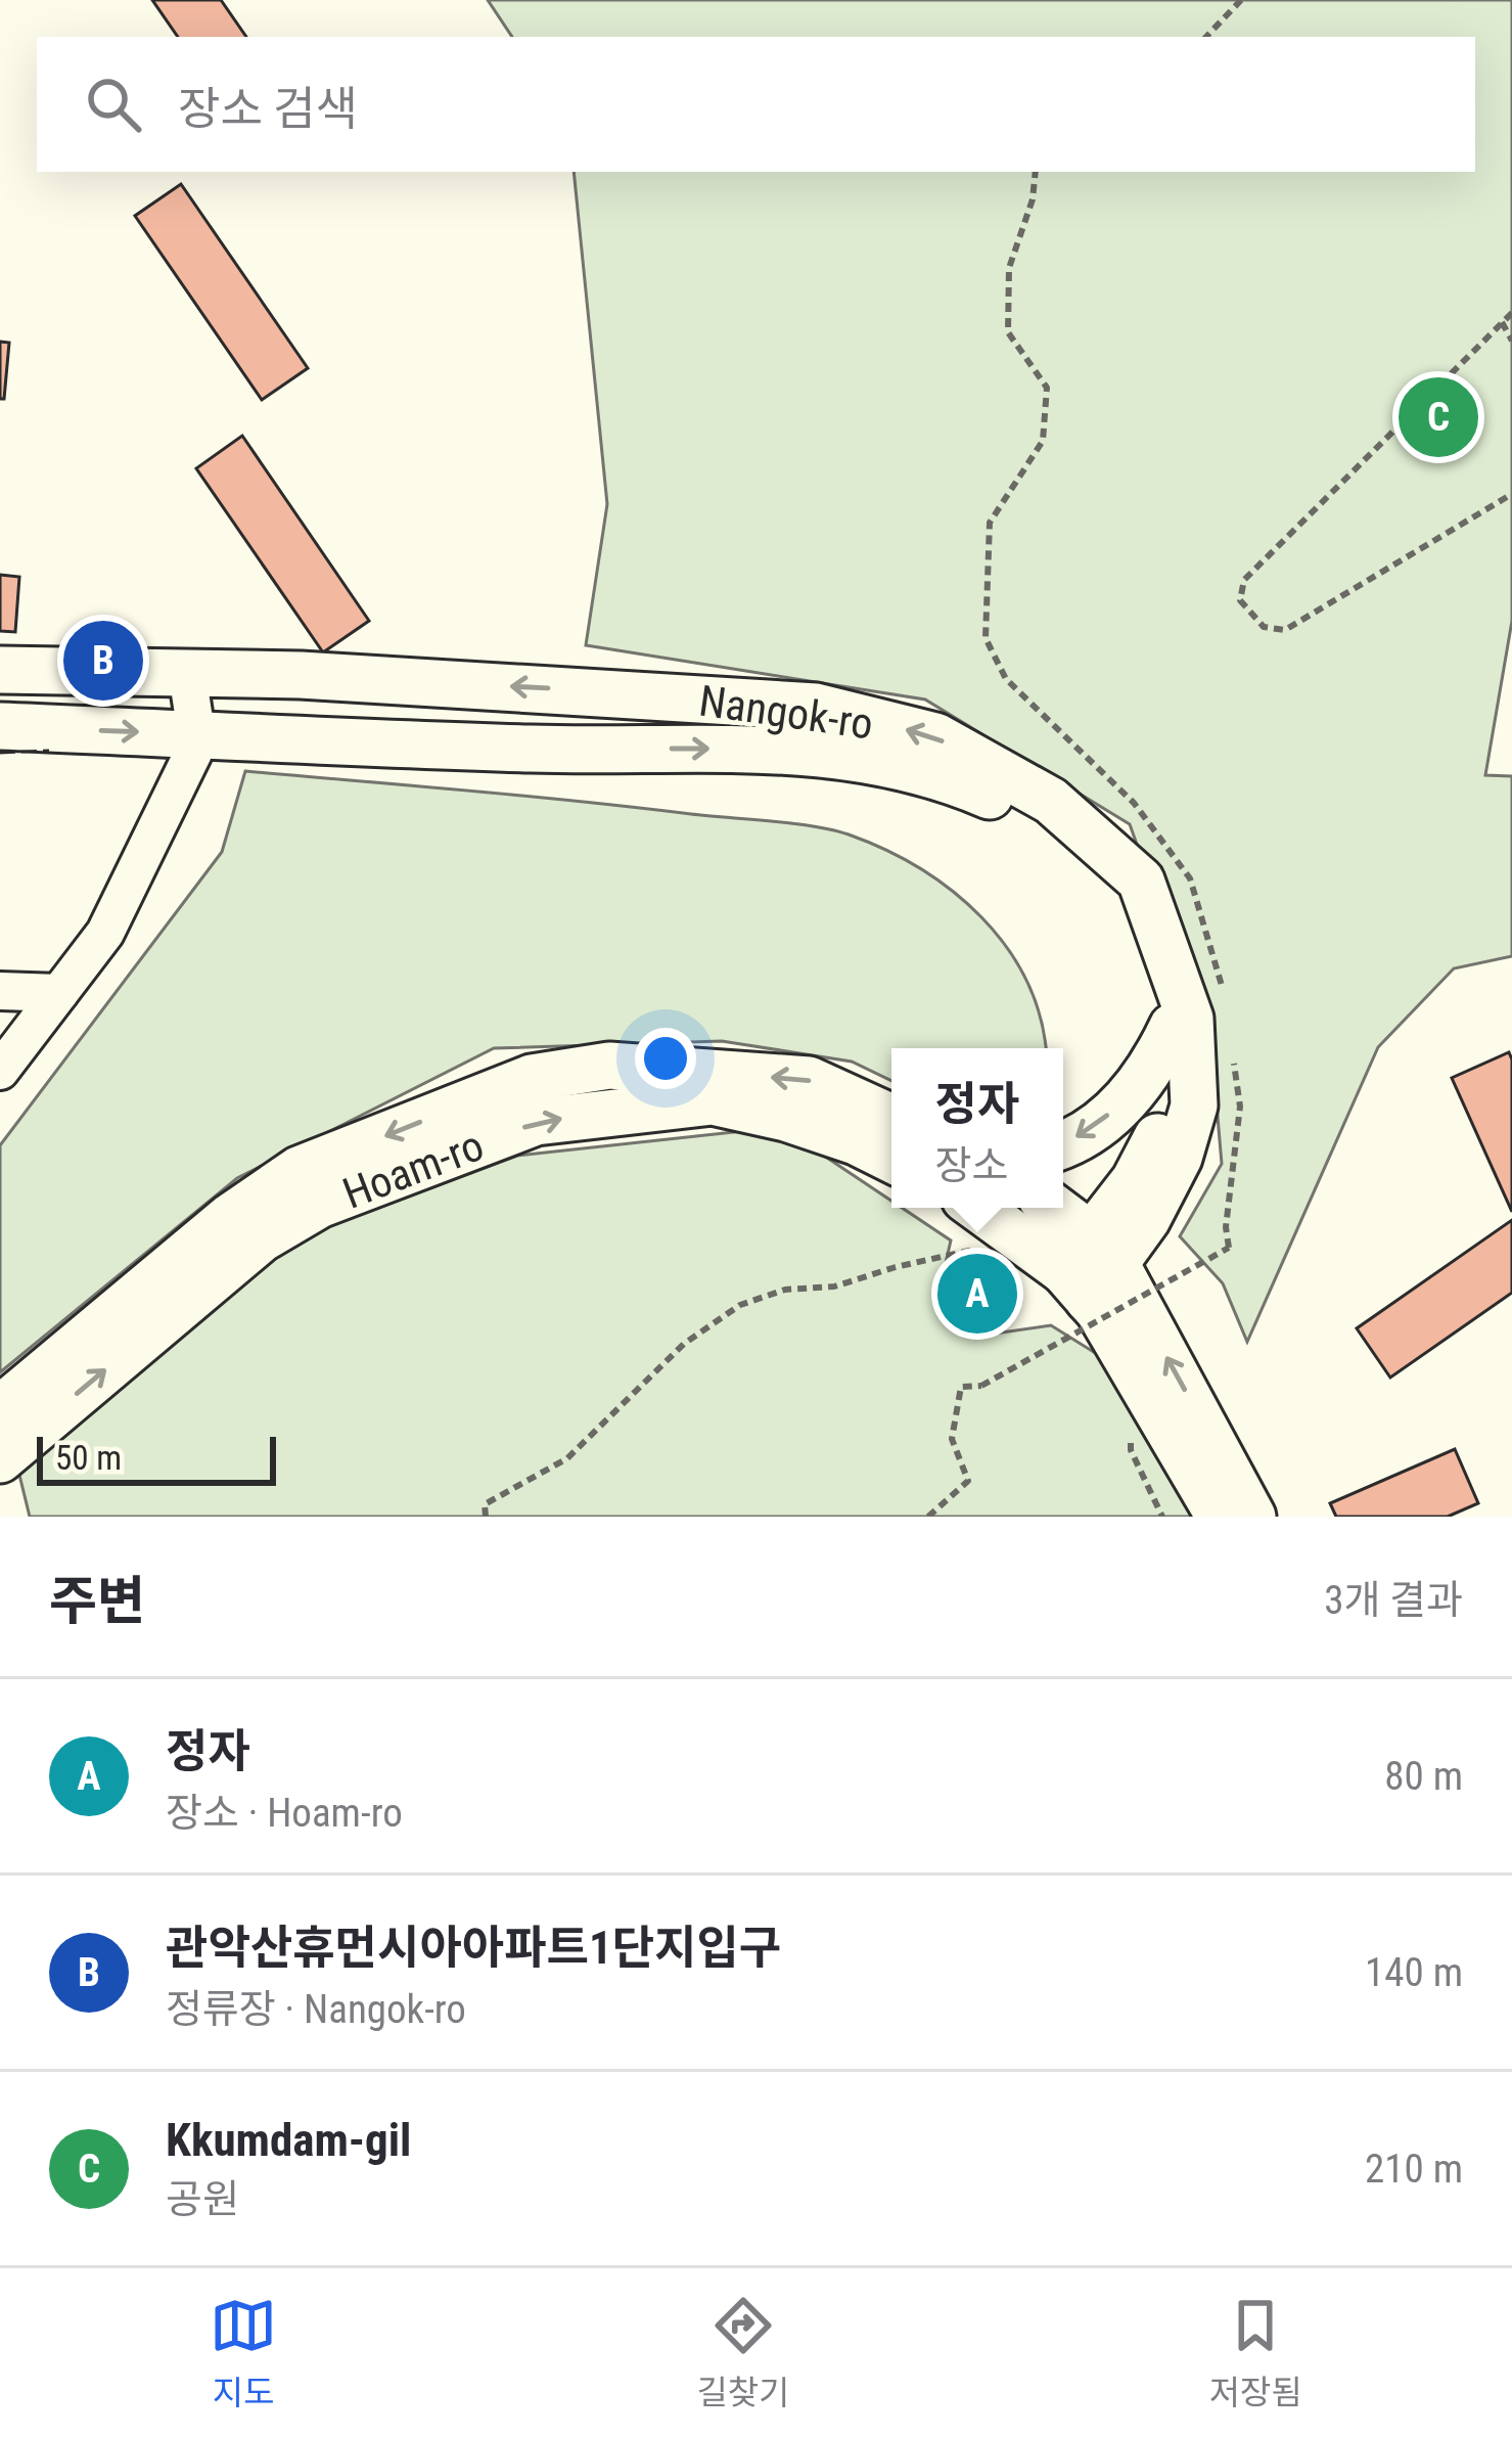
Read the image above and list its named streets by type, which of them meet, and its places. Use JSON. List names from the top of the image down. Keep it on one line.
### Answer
{"streets":{"main road":["Nangok-ro","Hoam-ro"]},"scale_bar":"50 m","page":{"search":"장소 검색","pins":["C","B","A"],"popup":["정자","장소"],"scale":"50 m","heading":["주변","3개 결과"],"list":[{"mark":"A","name":"정자","note":"장소 · Hoam-ro","value":"80 m"},{"mark":"B","name":"관악산휴먼시아아파트1단지입구","note":"정류장 · Nangok-ro","value":"140 m"},{"mark":"C","name":"Kkumdam-gil","note":"공원","value":"210 m"}],"nav":["지도","길찾기","저장됨"]}}
